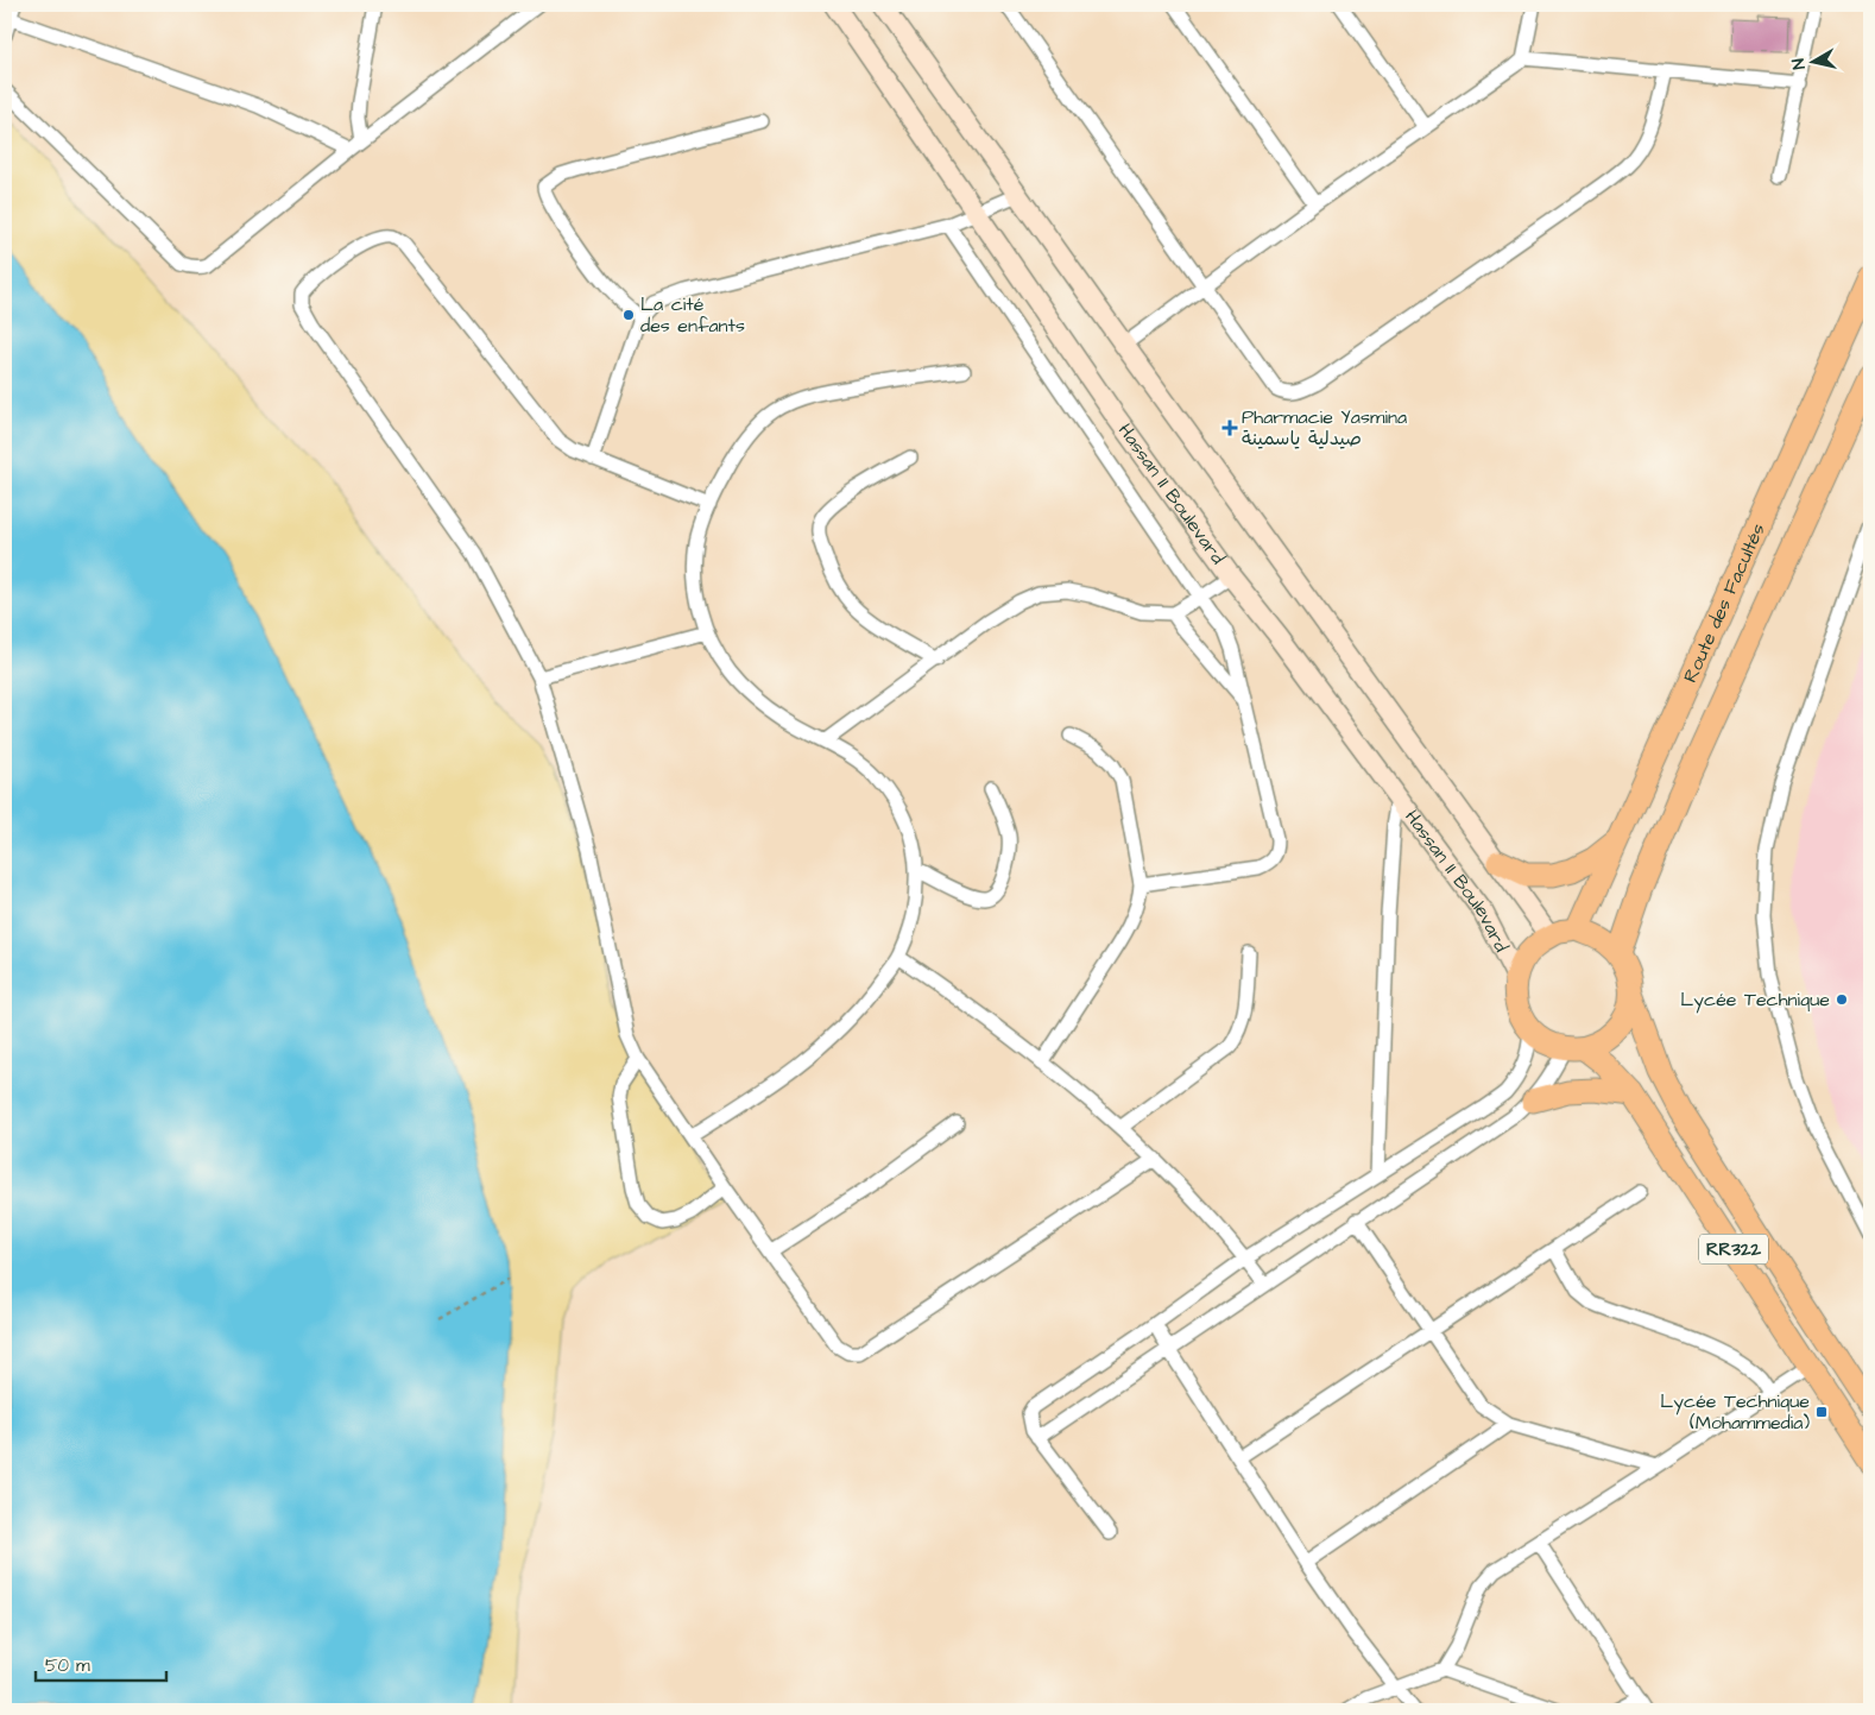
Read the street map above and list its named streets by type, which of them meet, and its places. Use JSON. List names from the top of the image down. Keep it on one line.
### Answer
{"streets":{"main road":["Hassan II Boulevard","Route des Facultés","RR322"]},"crossings":[["Hassan II Boulevard","Route des Facultés"],["Hassan II Boulevard","RR322"],["Route des Facultés","RR322"]],"places":{"other":["La cité des enfants","Lycée Technique"],"health":["Pharmacie Yasmina صيدلية ياسمينة"],"transit":["Lycée Technique (Mohammedia)"]},"scale_bar":"50 m","north":"left"}
